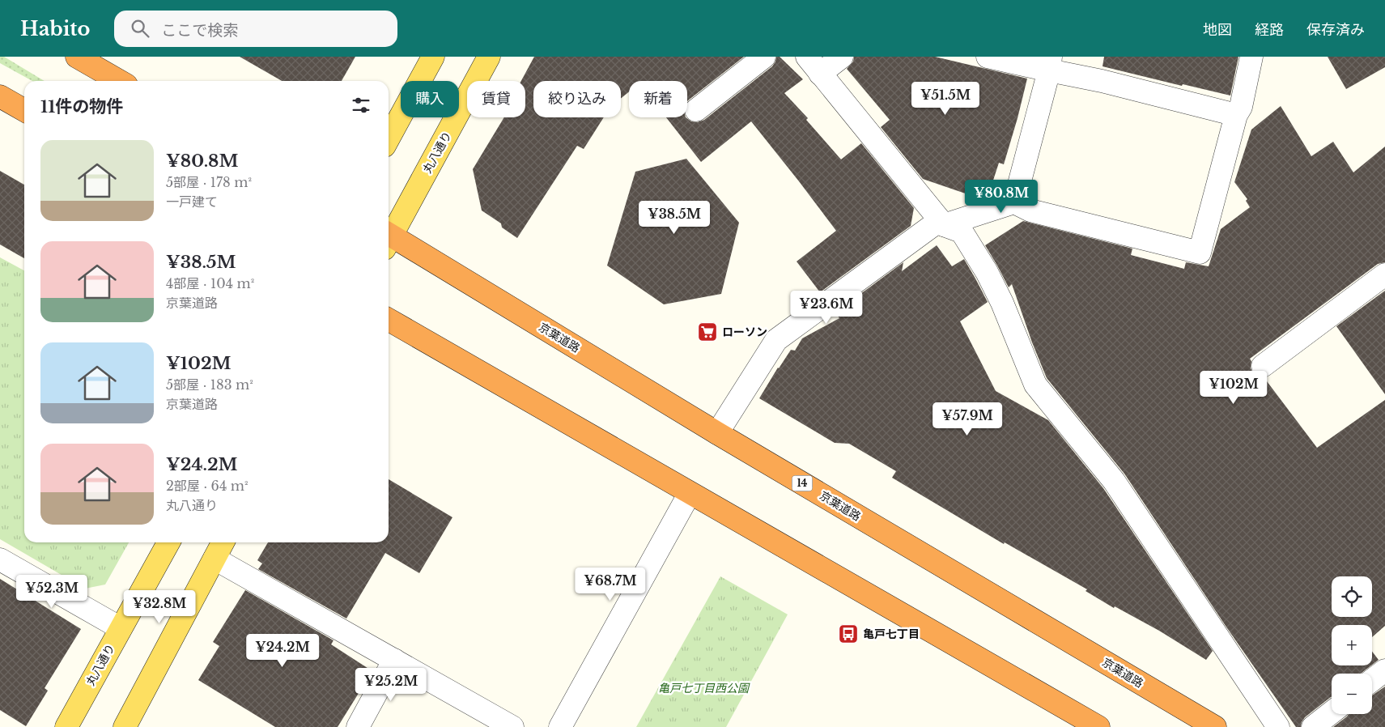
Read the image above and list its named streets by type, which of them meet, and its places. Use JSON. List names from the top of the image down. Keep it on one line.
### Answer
{"streets":{"highway":["京葉道路","14"],"main road":["丸八通り"]},"parks":["亀戸七丁目西公園"],"places":{"supermarket":["ローソン"],"bus stop":["亀戸七丁目"]},"page":{"header":"Habito","search":"ここで検索","nav":["地図","経路","保存済み"],"chip":["購入","賃貸","絞り込み","新着"],"heading":"11件の物件","price":["¥51.5M","¥80.8M","¥38.5M","¥23.6M","¥102M","¥57.9M","¥68.7M","¥52.3M","¥32.8M","¥24.2M","¥25.2M"],"list":[{"name":"¥80.8M","note":"5部屋 · 178 m² · 一戸建て"},{"name":"¥38.5M","note":"4部屋 · 104 m² · 京葉道路"},{"name":"¥102M","note":"5部屋 · 183 m² · 京葉道路"},{"name":"¥24.2M","note":"2部屋 · 64 m² · 丸八通り"}],"map_buttons":["+","−"]}}
